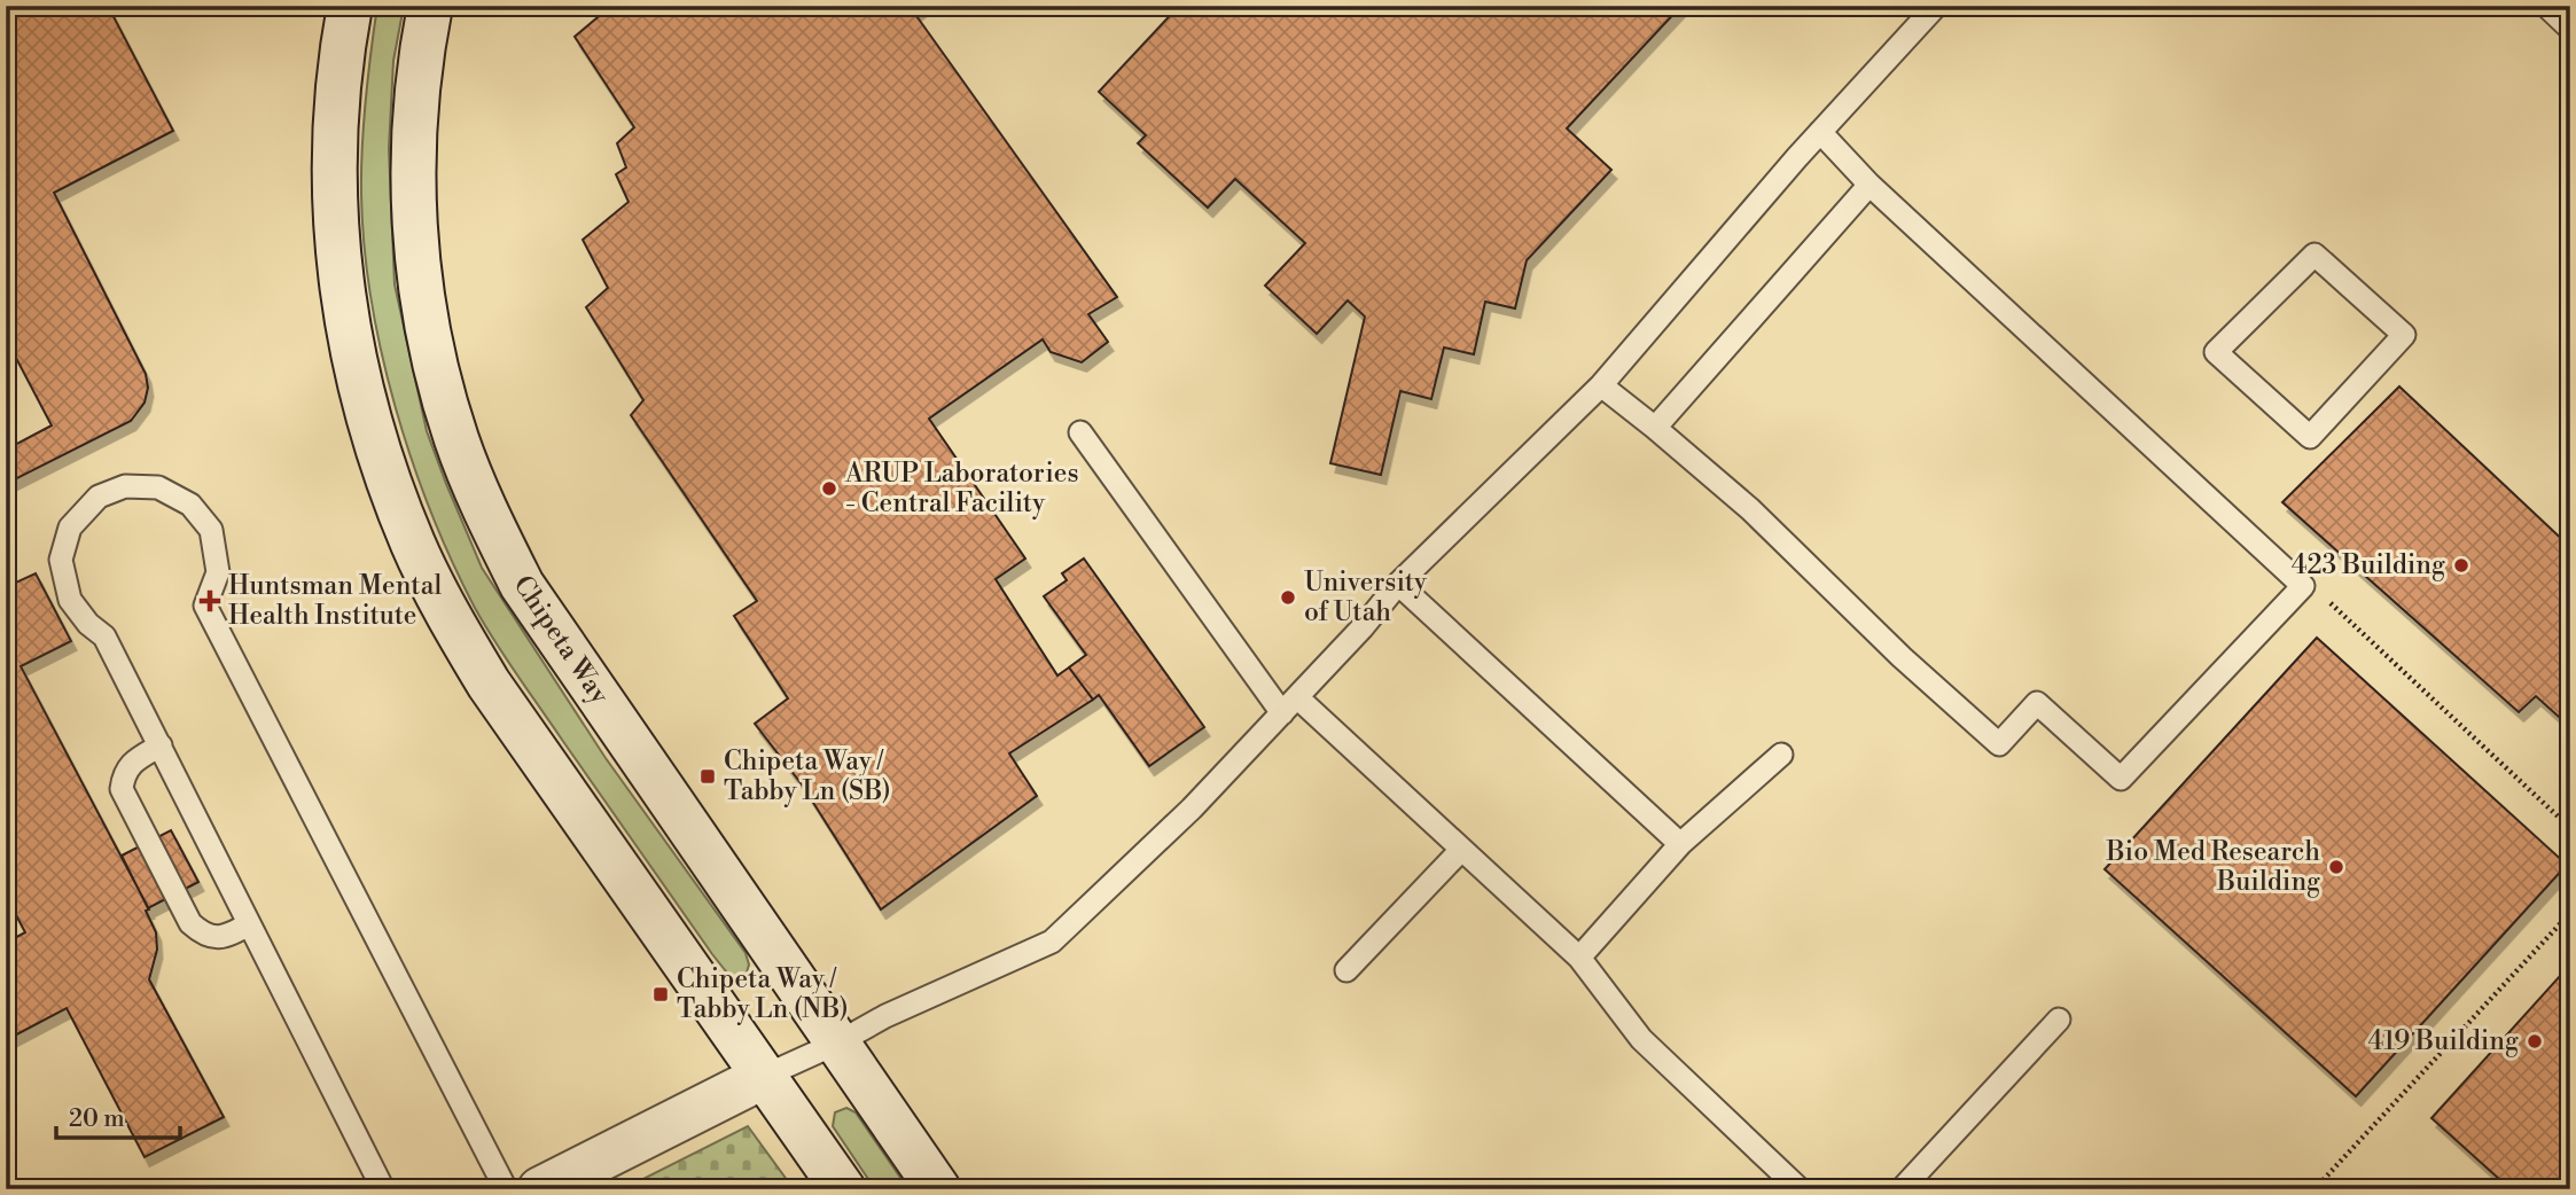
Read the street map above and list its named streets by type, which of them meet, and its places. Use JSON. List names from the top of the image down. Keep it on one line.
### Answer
{"streets":{"street":["Chipeta Way"]},"places":{"other":["ARUP Laboratories - Central Facility","423 Building","University of Utah","Bio Med Research Building","419 Building"],"health":["Huntsman Mental Health Institute"],"transit":["Chipeta Way / Tabby Ln (SB)","Chipeta Way / Tabby Ln (NB)"]},"scale_bar":"20 m"}
